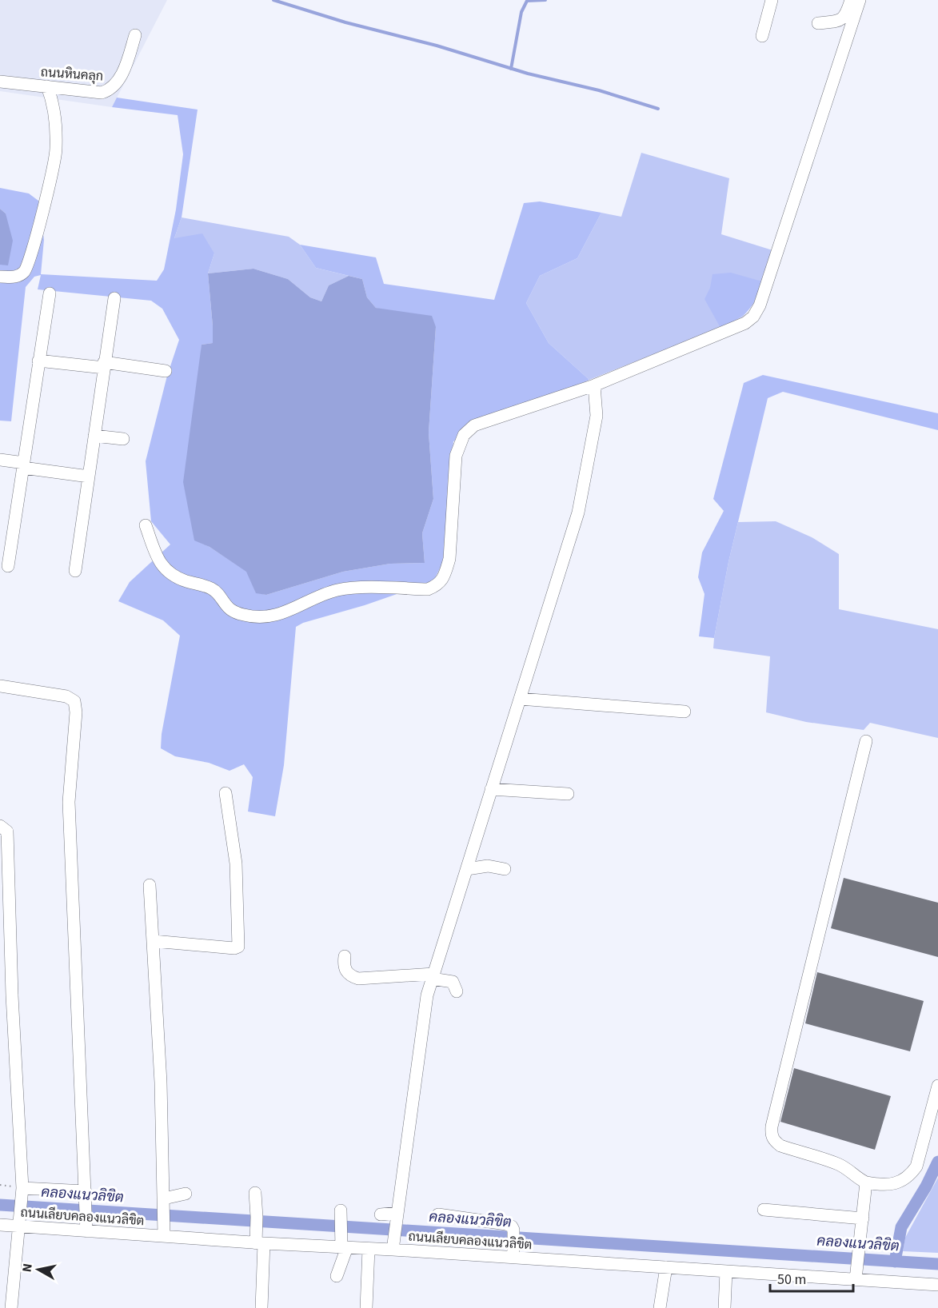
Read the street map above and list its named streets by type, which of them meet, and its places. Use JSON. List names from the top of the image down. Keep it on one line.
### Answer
{"streets":{"street":["ถนนหินคลุก","ถนนเลียบคลองแนวลิขิต"]},"water":["คลองแนวลิขิต"],"scale_bar":"50 m","north":"left"}
